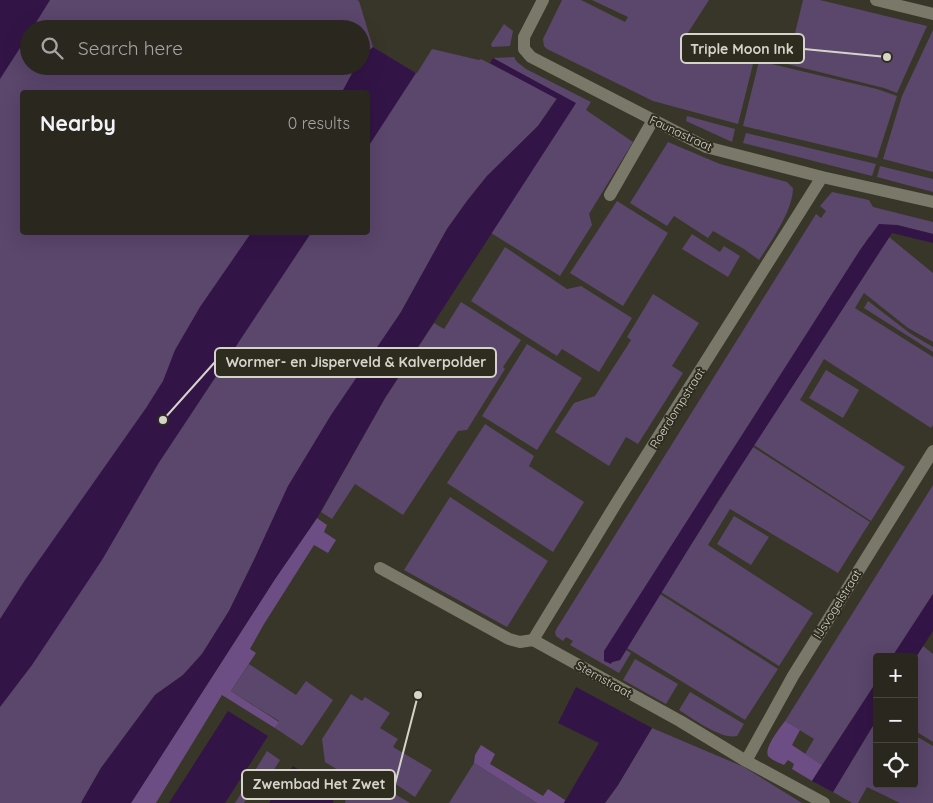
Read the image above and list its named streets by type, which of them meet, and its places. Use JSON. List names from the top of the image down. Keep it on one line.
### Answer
{"streets":{"street":["Faunastraat","Roerdompstraat","IJsvogelstraat","Sternstraat"]},"crossings":[["Faunastraat","Roerdompstraat"],["Roerdompstraat","Sternstraat"],["IJsvogelstraat","Sternstraat"]],"places":["Triple Moon Ink","Wormer- en Jisperveld & Kalverpolder","Zwembad Het Zwet"],"page":{"search":"Search here","heading":["Nearby","0 results"],"map_buttons":["+","−"]}}
